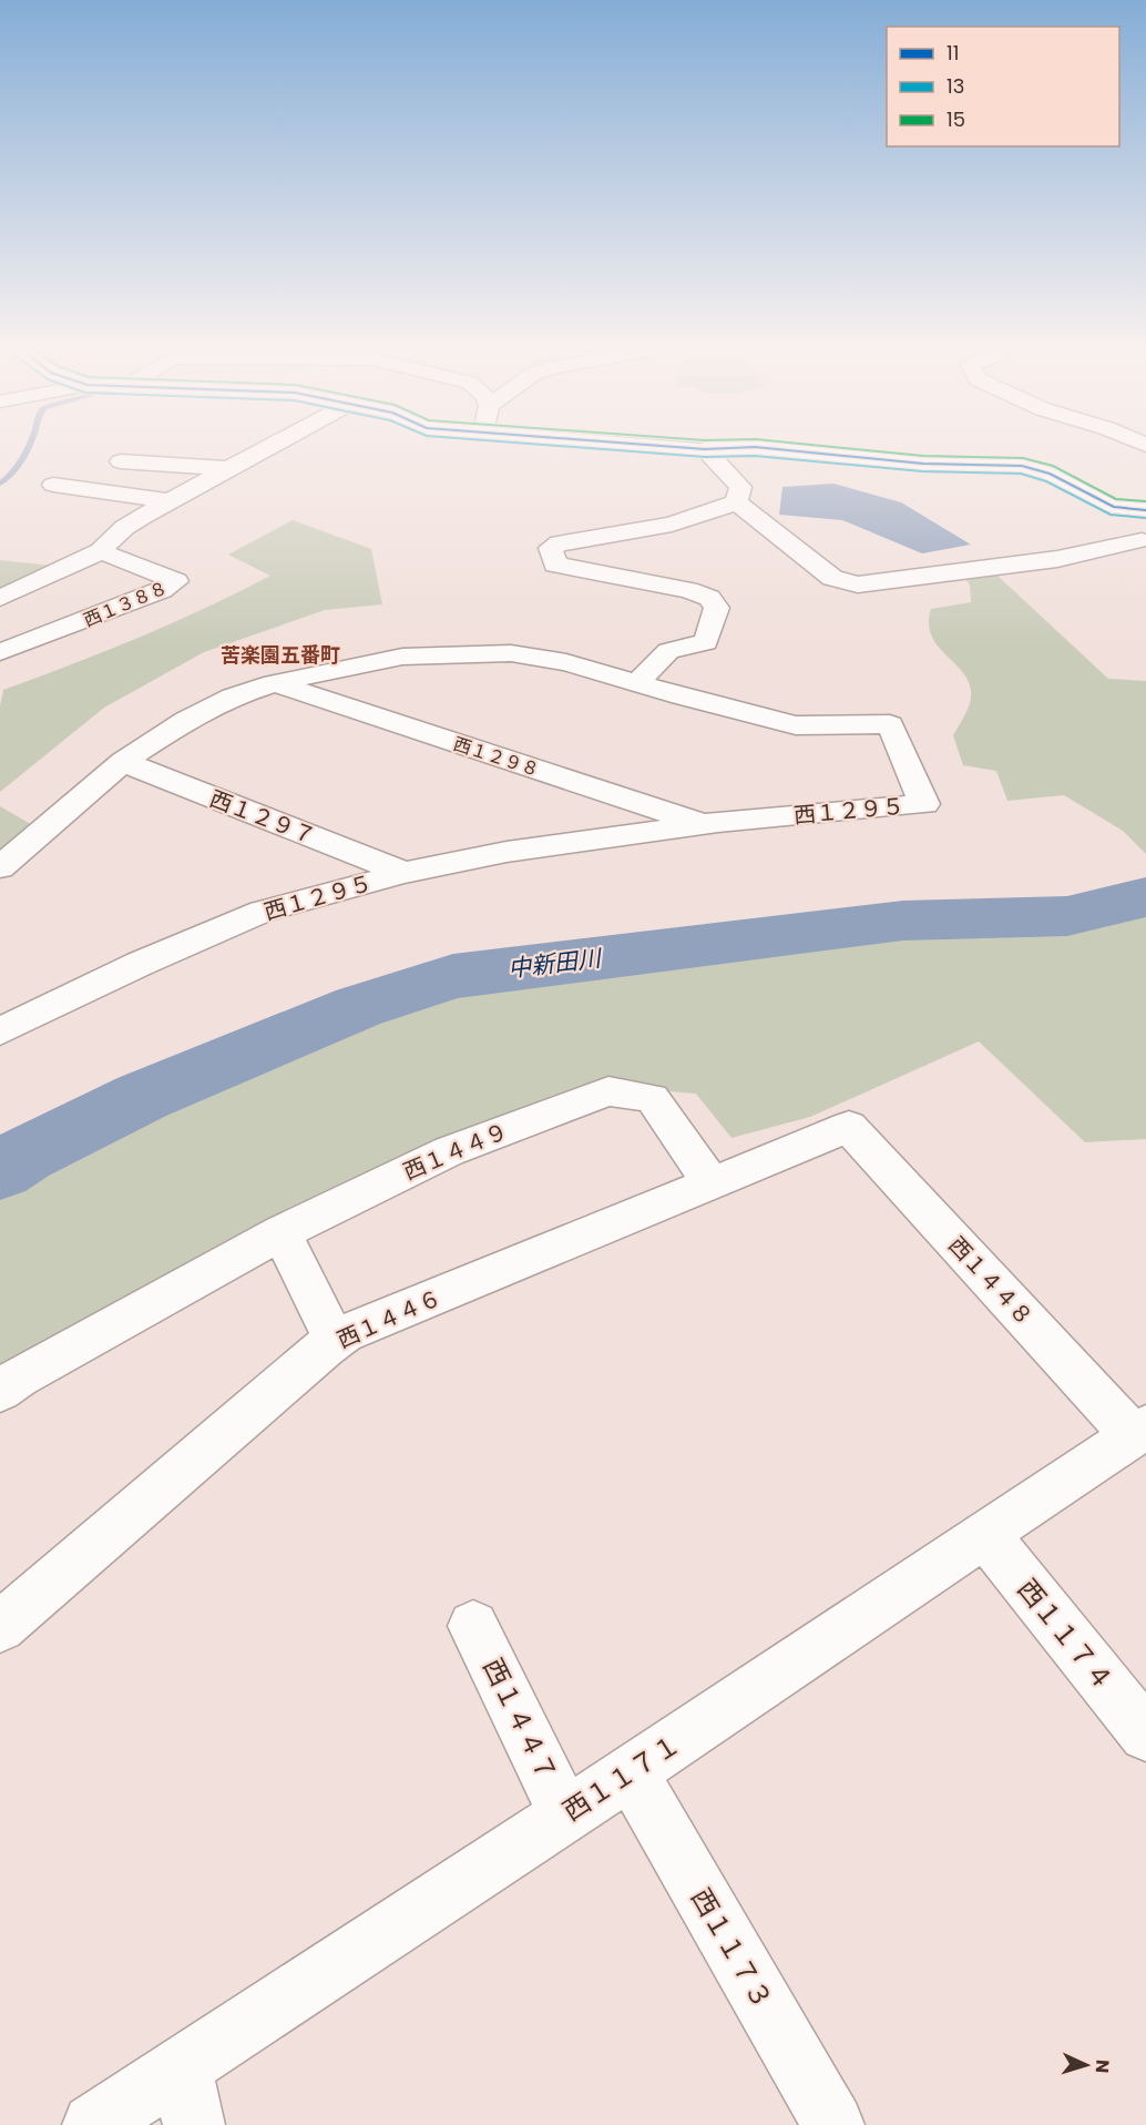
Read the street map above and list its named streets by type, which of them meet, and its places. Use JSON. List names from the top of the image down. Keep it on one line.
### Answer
{"streets":{"street":["西１３８８","西１２９８","西１２９５","西１２９７","西１４４９","西１４４８","西１４４６","西１１７４","西１４４７","西１１７１","西１１７３"]},"crossings":[["西１２９８","西１２９５"],["西１２９５","西１２９７"],["西１４４９","西１４４６"],["西１４４８","西１４４６"],["西１４４８","西１１７１"],["西１１７４","西１１７１"],["西１４４７","西１１７１"],["西１１７１","西１１７３"]],"districts":["苦楽園五番町"],"water":["中新田川"],"lines":["transit line 11","transit line 13","transit line 15"],"legend":["11","13","15"],"north":"right"}
